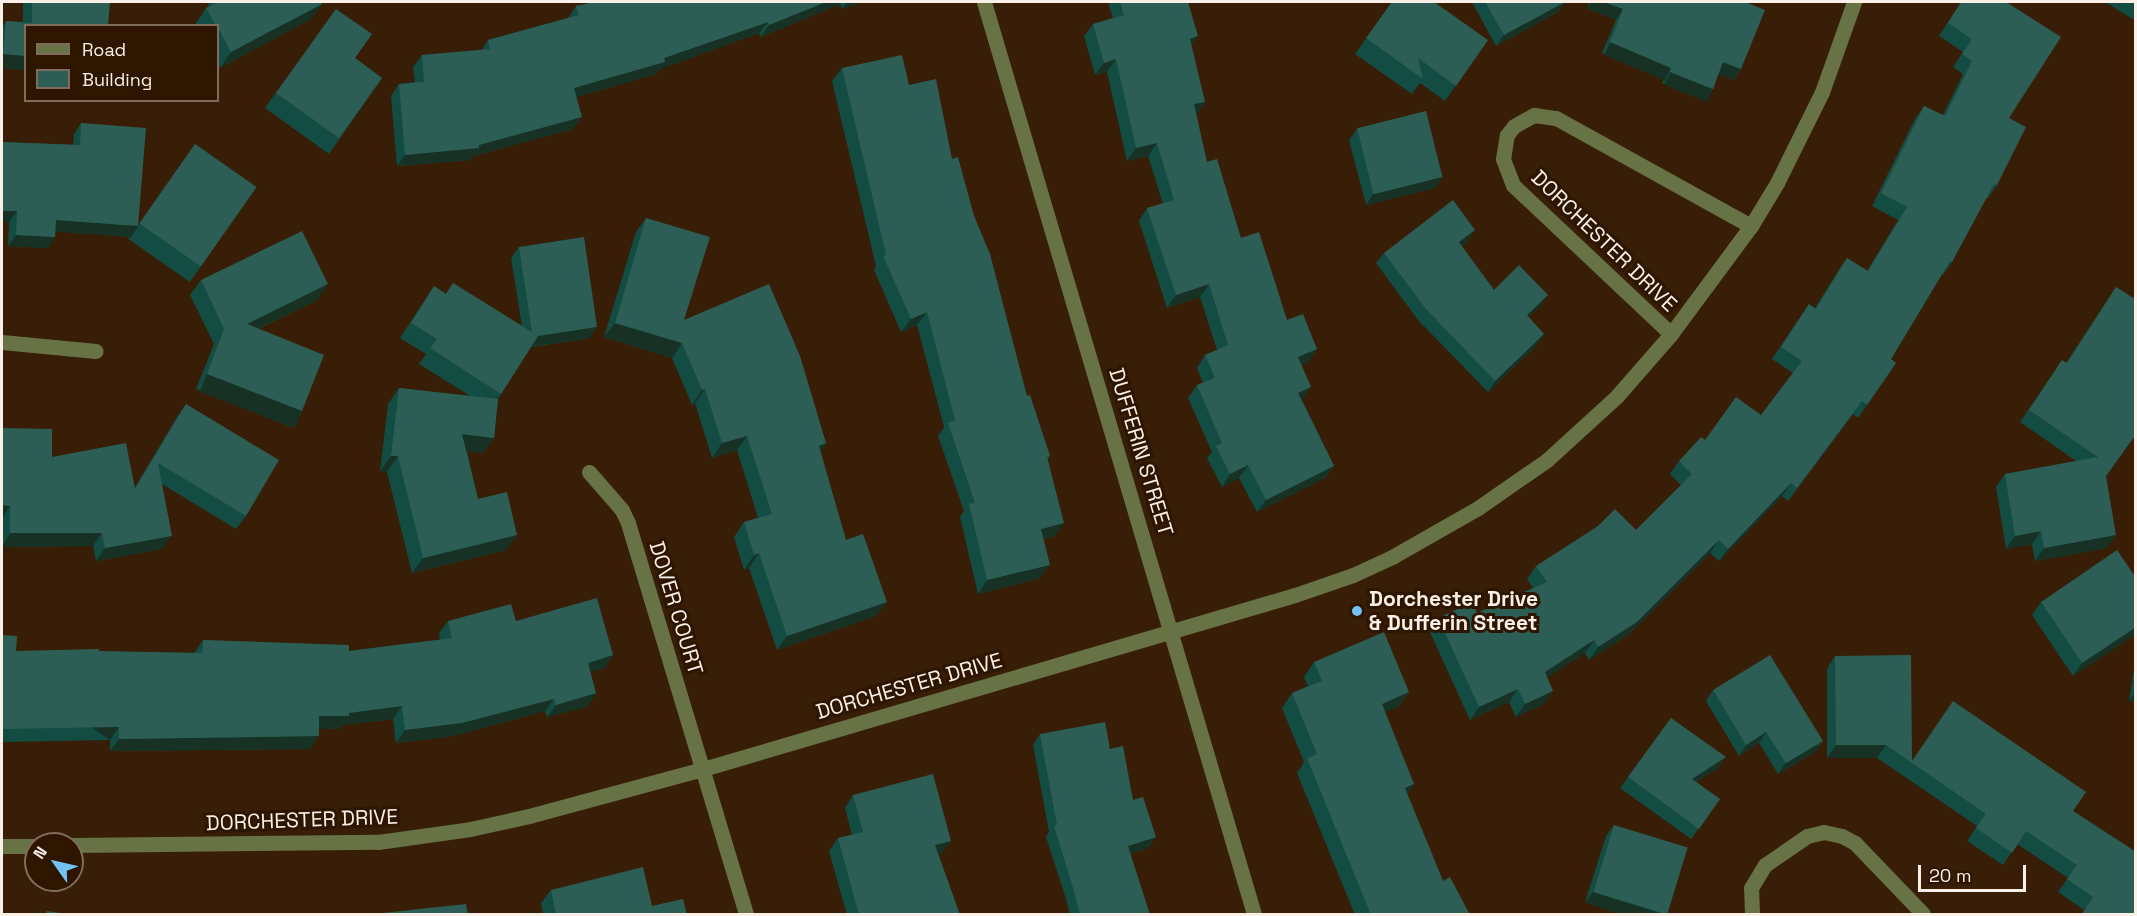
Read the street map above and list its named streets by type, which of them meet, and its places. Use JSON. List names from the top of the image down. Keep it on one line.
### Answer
{"streets":{"street":["DORCHESTER DRIVE","DUFFERIN STREET","DOVER COURT"]},"crossings":[["DORCHESTER DRIVE","DUFFERIN STREET"],["DORCHESTER DRIVE","DOVER COURT"]],"places":["Dorchester Drive & Dufferin Street"],"legend":["Road","Building"],"scale_bar":"20 m","north":"top left"}
